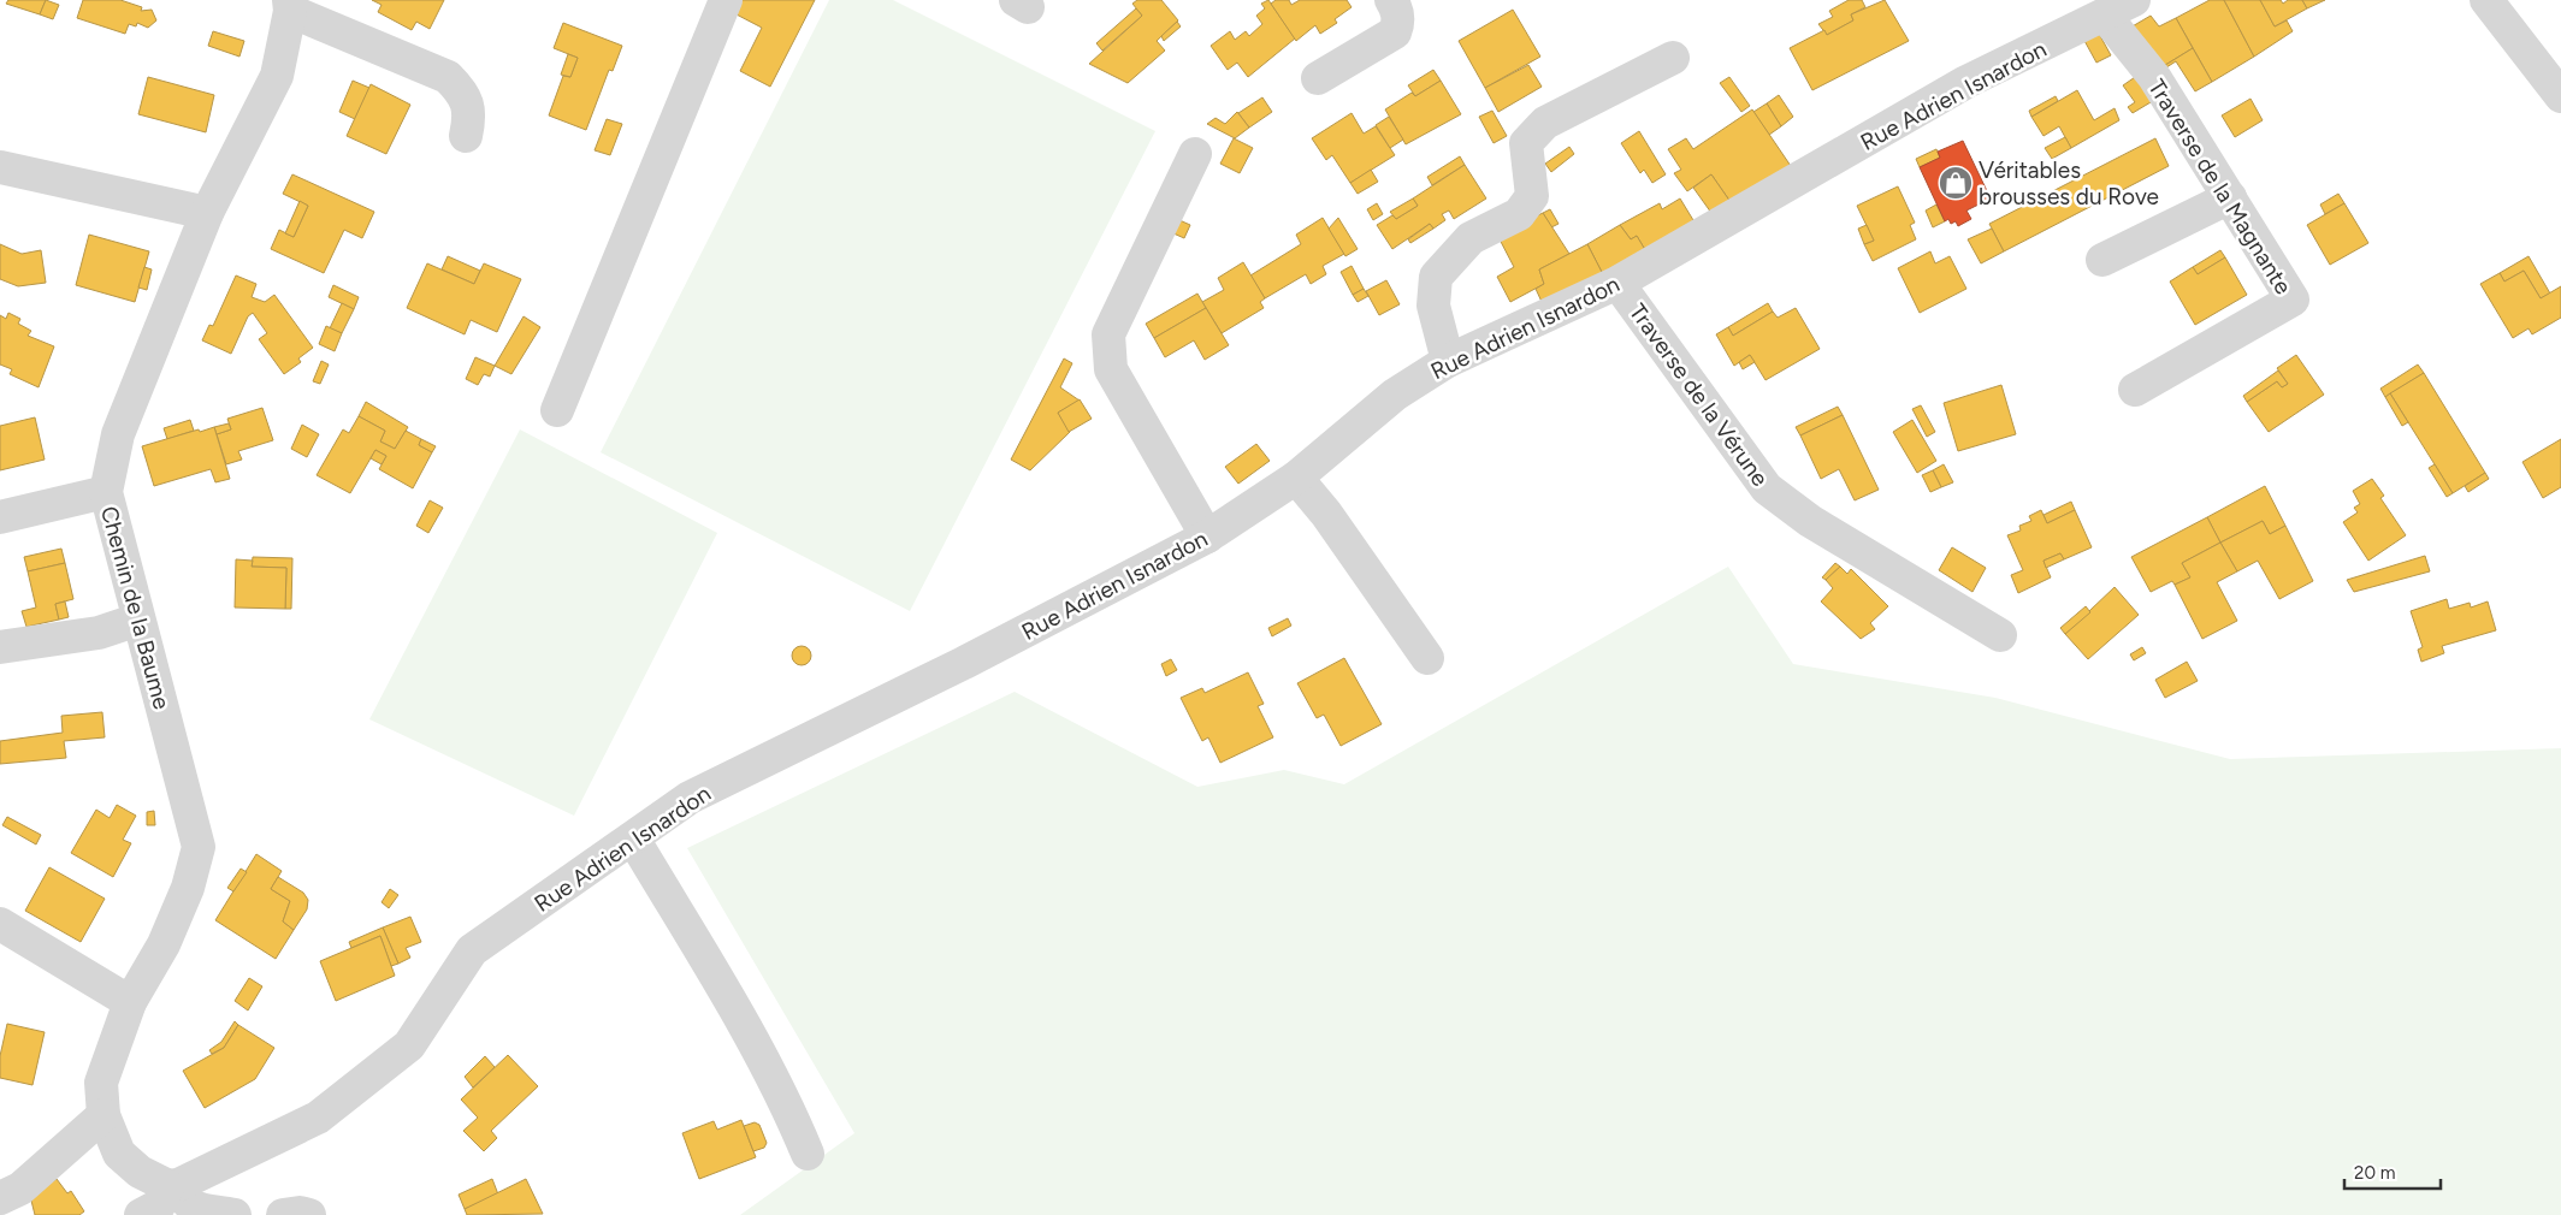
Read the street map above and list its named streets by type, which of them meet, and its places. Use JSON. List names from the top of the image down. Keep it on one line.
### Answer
{"streets":{"street":["Rue Adrien Isnardon","Traverse de la Magnante","Traverse de la Vérune","Chemin de la Baume"]},"crossings":[["Rue Adrien Isnardon","Traverse de la Magnante"],["Rue Adrien Isnardon","Traverse de la Vérune"],["Rue Adrien Isnardon","Chemin de la Baume"]],"places":{"shop":["Véritables brousses du Rove"]},"scale_bar":"20 m"}
